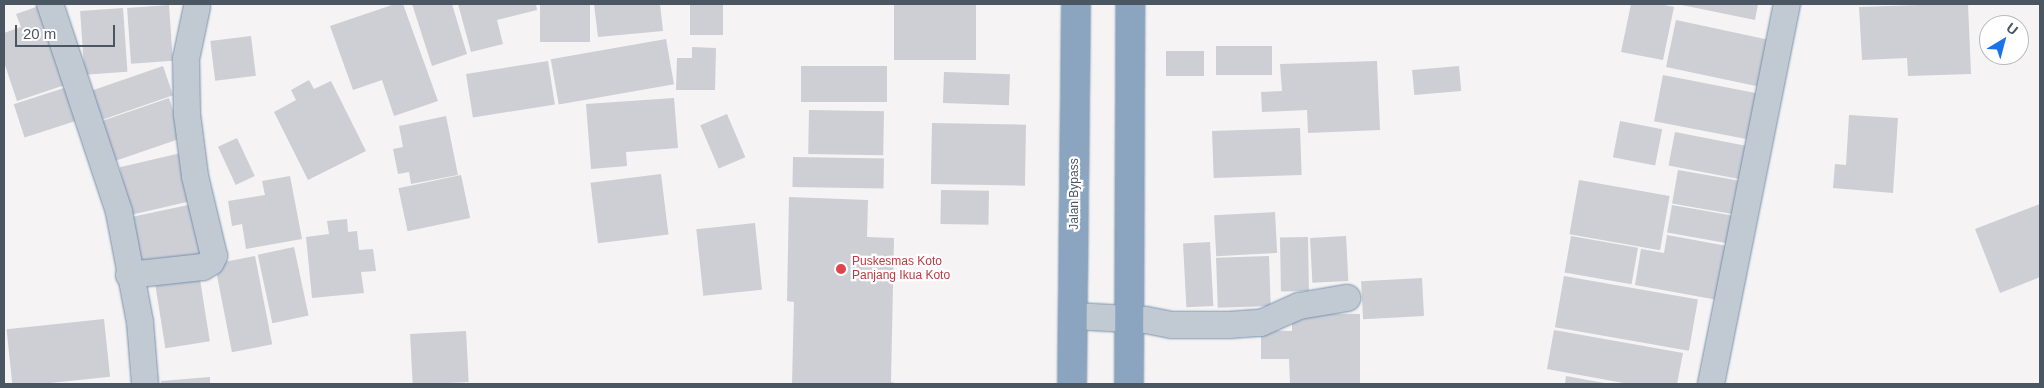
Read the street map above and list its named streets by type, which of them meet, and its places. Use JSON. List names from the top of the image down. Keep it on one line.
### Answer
{"streets":{"highway":["Jalan Bypass"]},"places":["Puskesmas Koto Panjang Ikua Koto"],"scale_bar":"20 m","north":"top right"}
